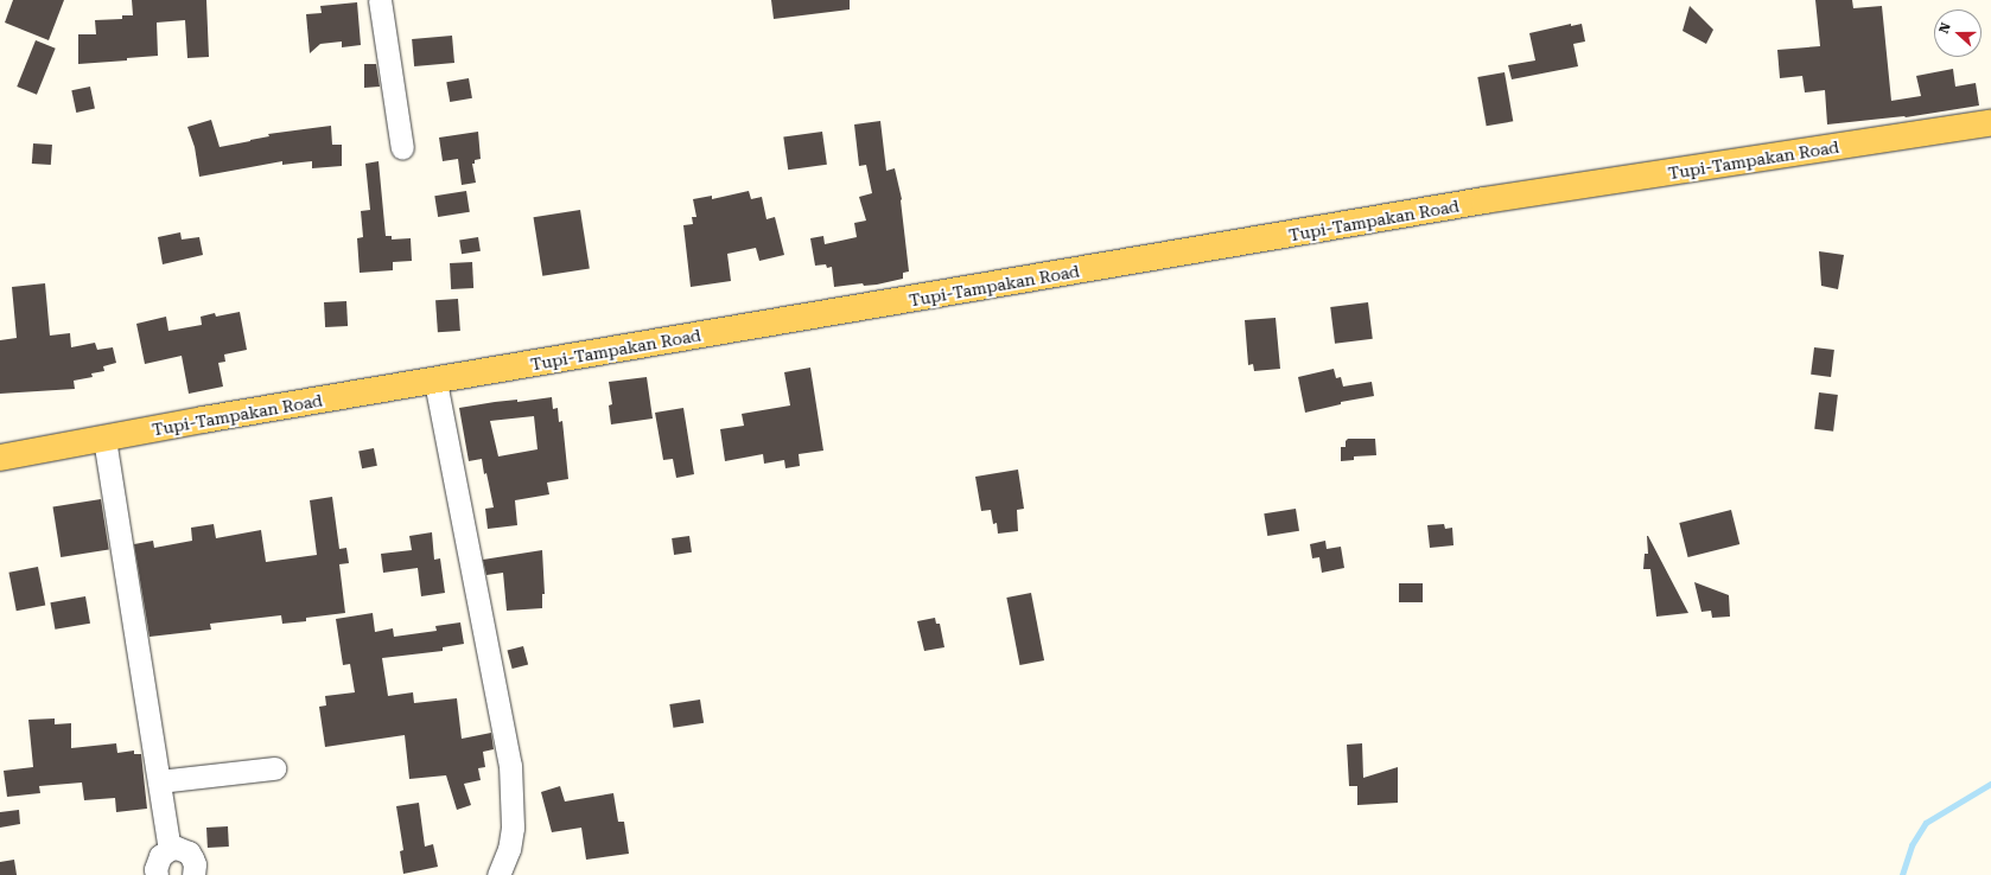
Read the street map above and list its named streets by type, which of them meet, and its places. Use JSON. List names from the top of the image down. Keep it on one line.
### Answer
{"streets":{"main road":["Tupi-Tampakan Road"]},"north":"left"}
